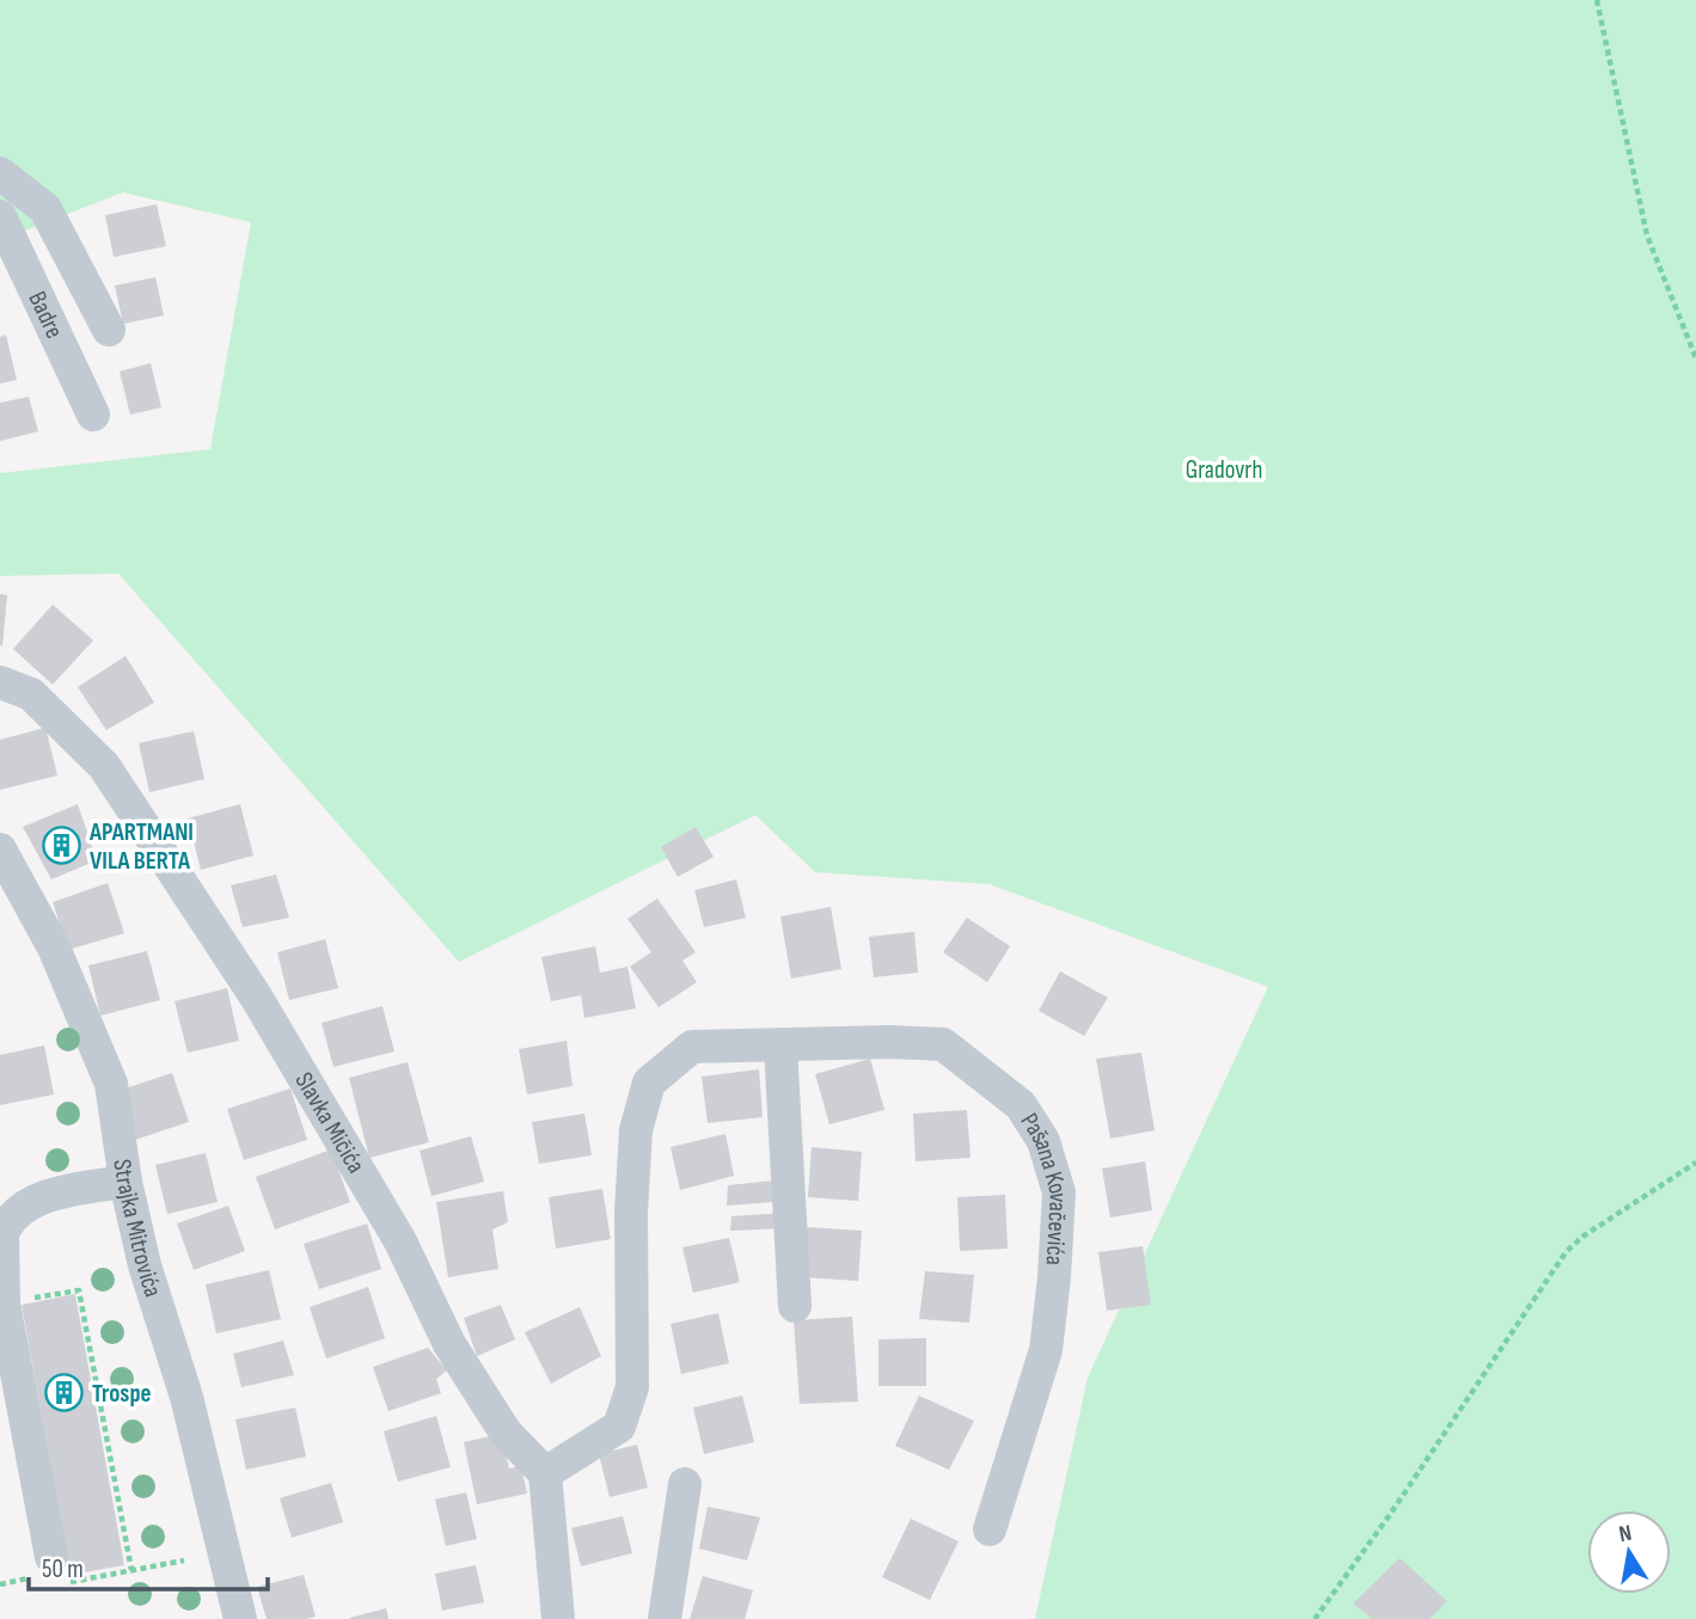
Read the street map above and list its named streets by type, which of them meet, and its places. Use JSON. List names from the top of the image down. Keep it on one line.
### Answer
{"streets":{"street":["Badre","Slavka Mičića","Pašana Kovačevića","Strajka Mitrovića"]},"crossings":[["Slavka Mičića","Pašana Kovačevića"]],"parks":["Gradovrh"],"places":{"building":["APARTMANI VILA BERTA","Trospe"]},"scale_bar":"50 m","north":"top"}
